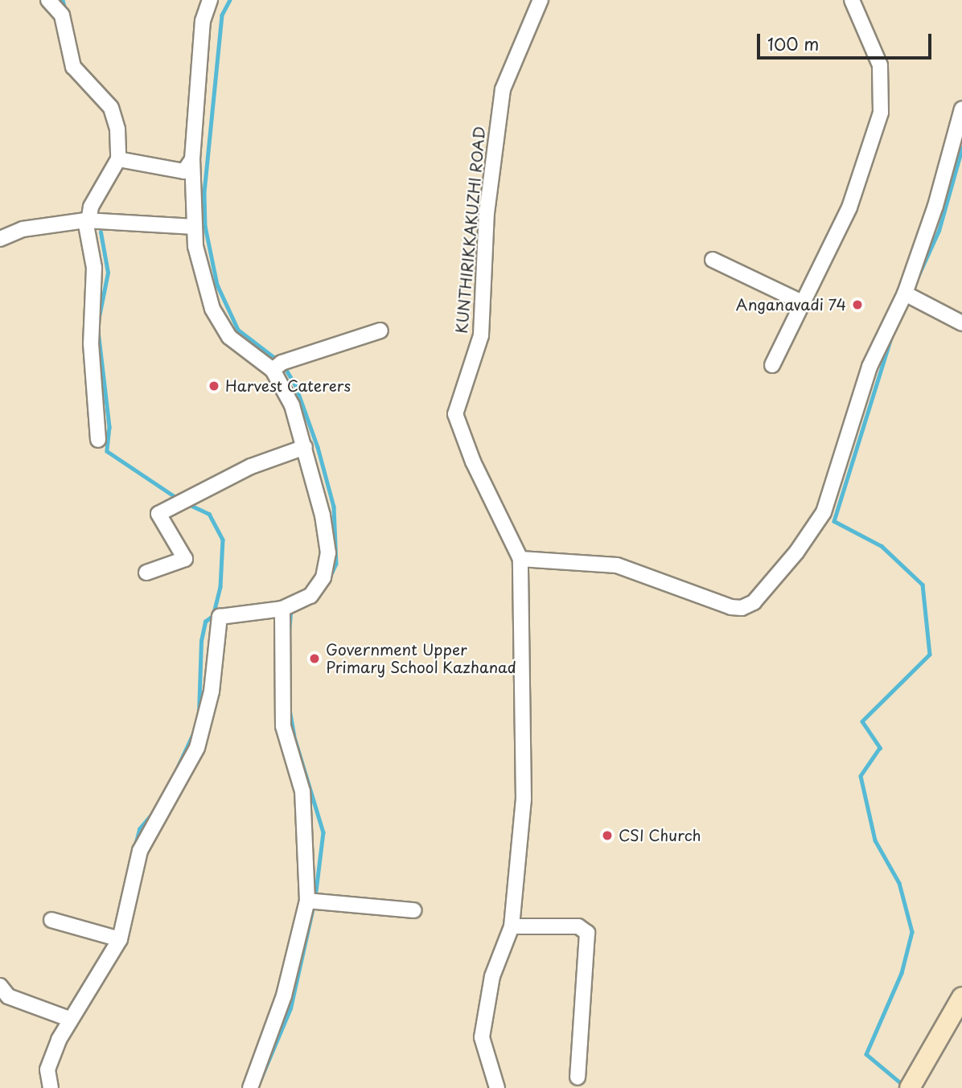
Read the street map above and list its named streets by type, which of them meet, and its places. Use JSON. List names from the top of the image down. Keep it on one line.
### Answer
{"streets":{"street":["KUNTHIRIKKAKUZHI ROAD"]},"places":["Anganavadi 74","Harvest Caterers","Government Upper Primary School Kazhanad","CSI Church"],"scale_bar":"100 m"}
